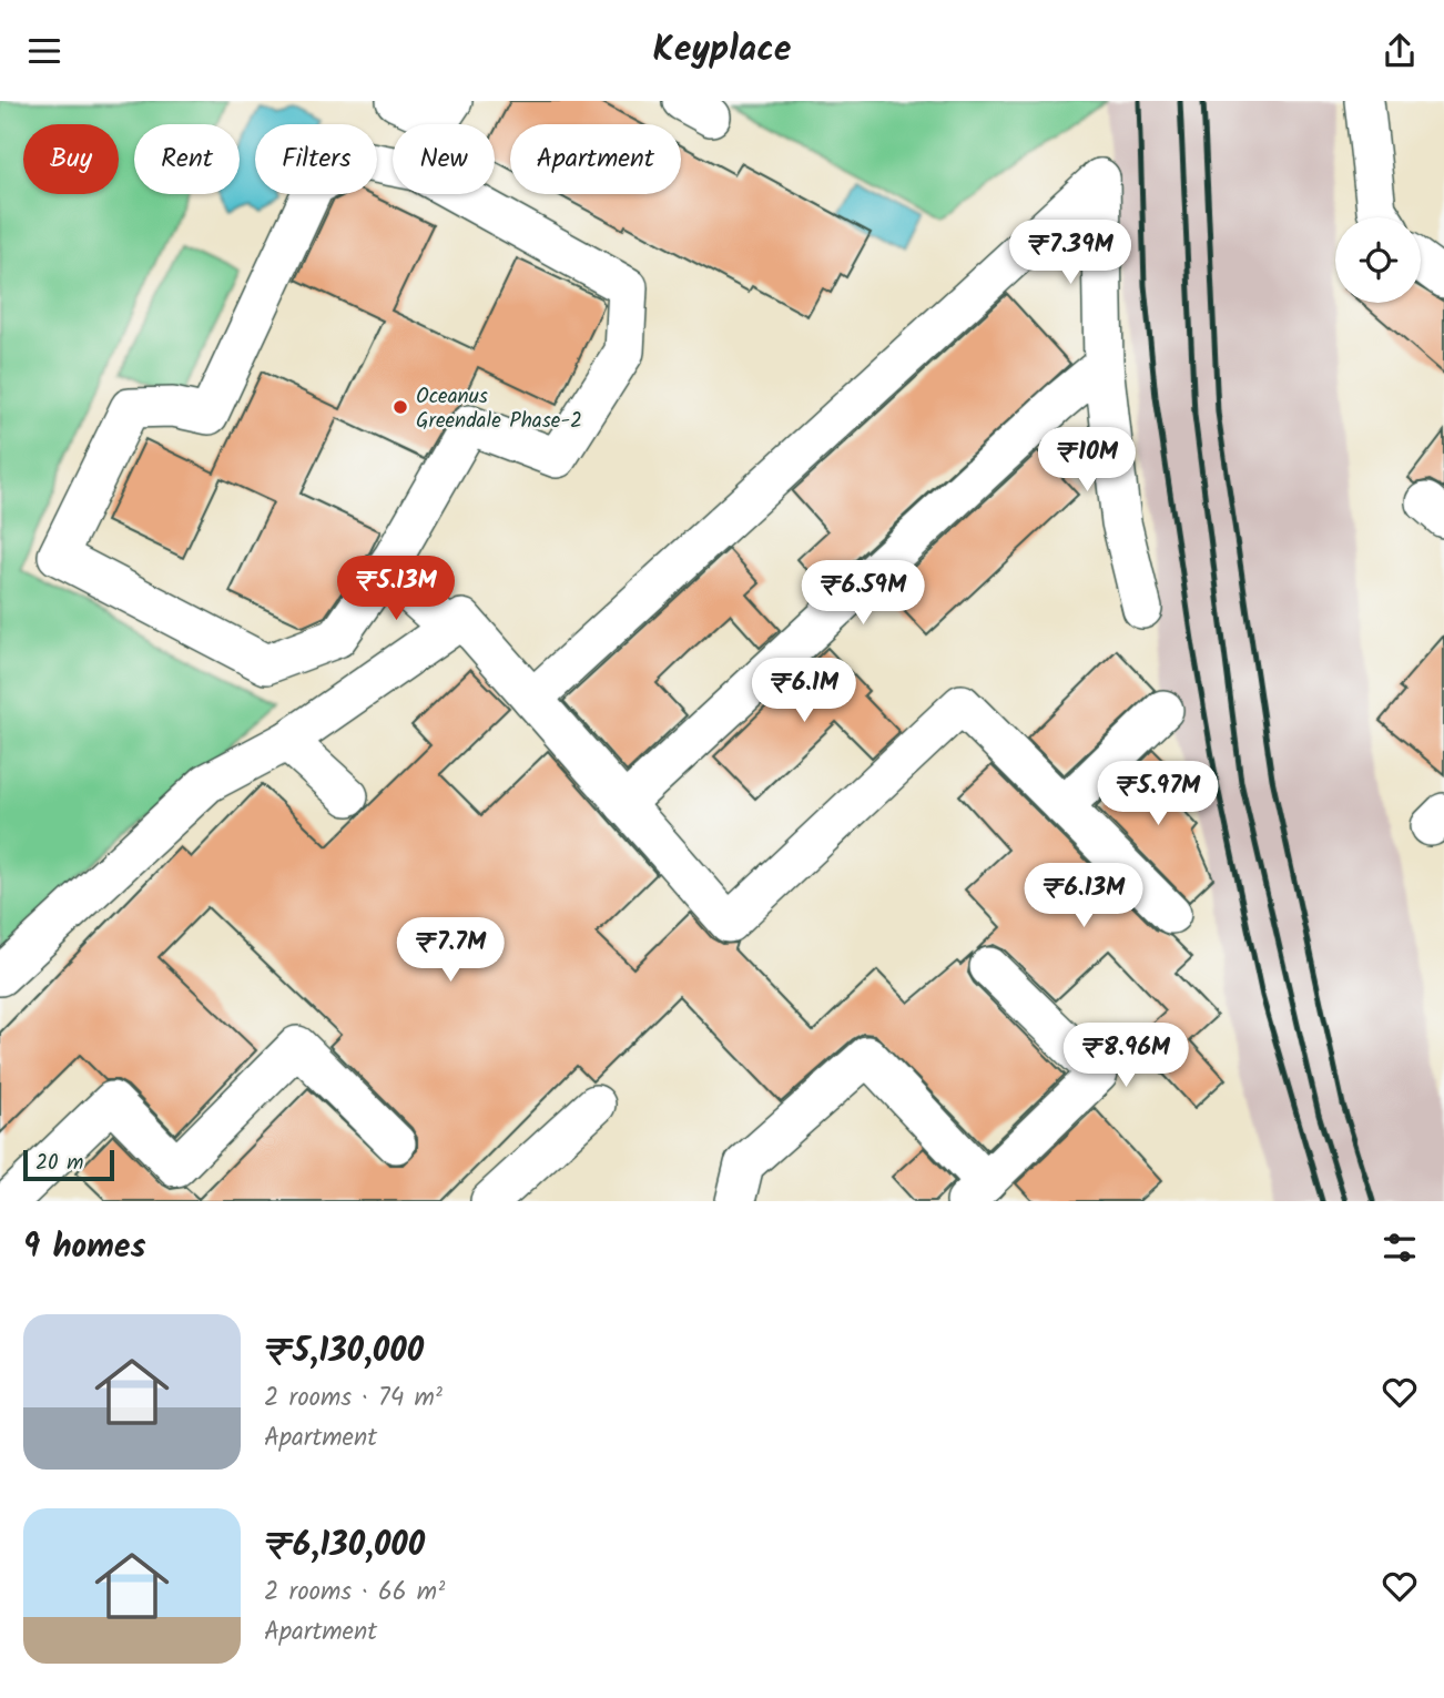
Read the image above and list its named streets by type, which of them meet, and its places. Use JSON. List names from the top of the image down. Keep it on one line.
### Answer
{"places":["Oceanus Greendale Phase-2"],"scale_bar":"20 m","page":{"header":"Keyplace","chip":["Buy","Rent","Filters","New","Apartment"],"price":["₹7.39M","₹10M","₹5.13M","₹6.59M","₹6.1M","₹5.97M","₹6.13M","₹7.7M","₹8.96M"],"scale":"20 m","heading":"9 homes","list":[{"name":"₹5,130,000","note":"2 rooms · 74 m² · Apartment"},{"name":"₹6,130,000","note":"2 rooms · 66 m² · Apartment"}]}}
